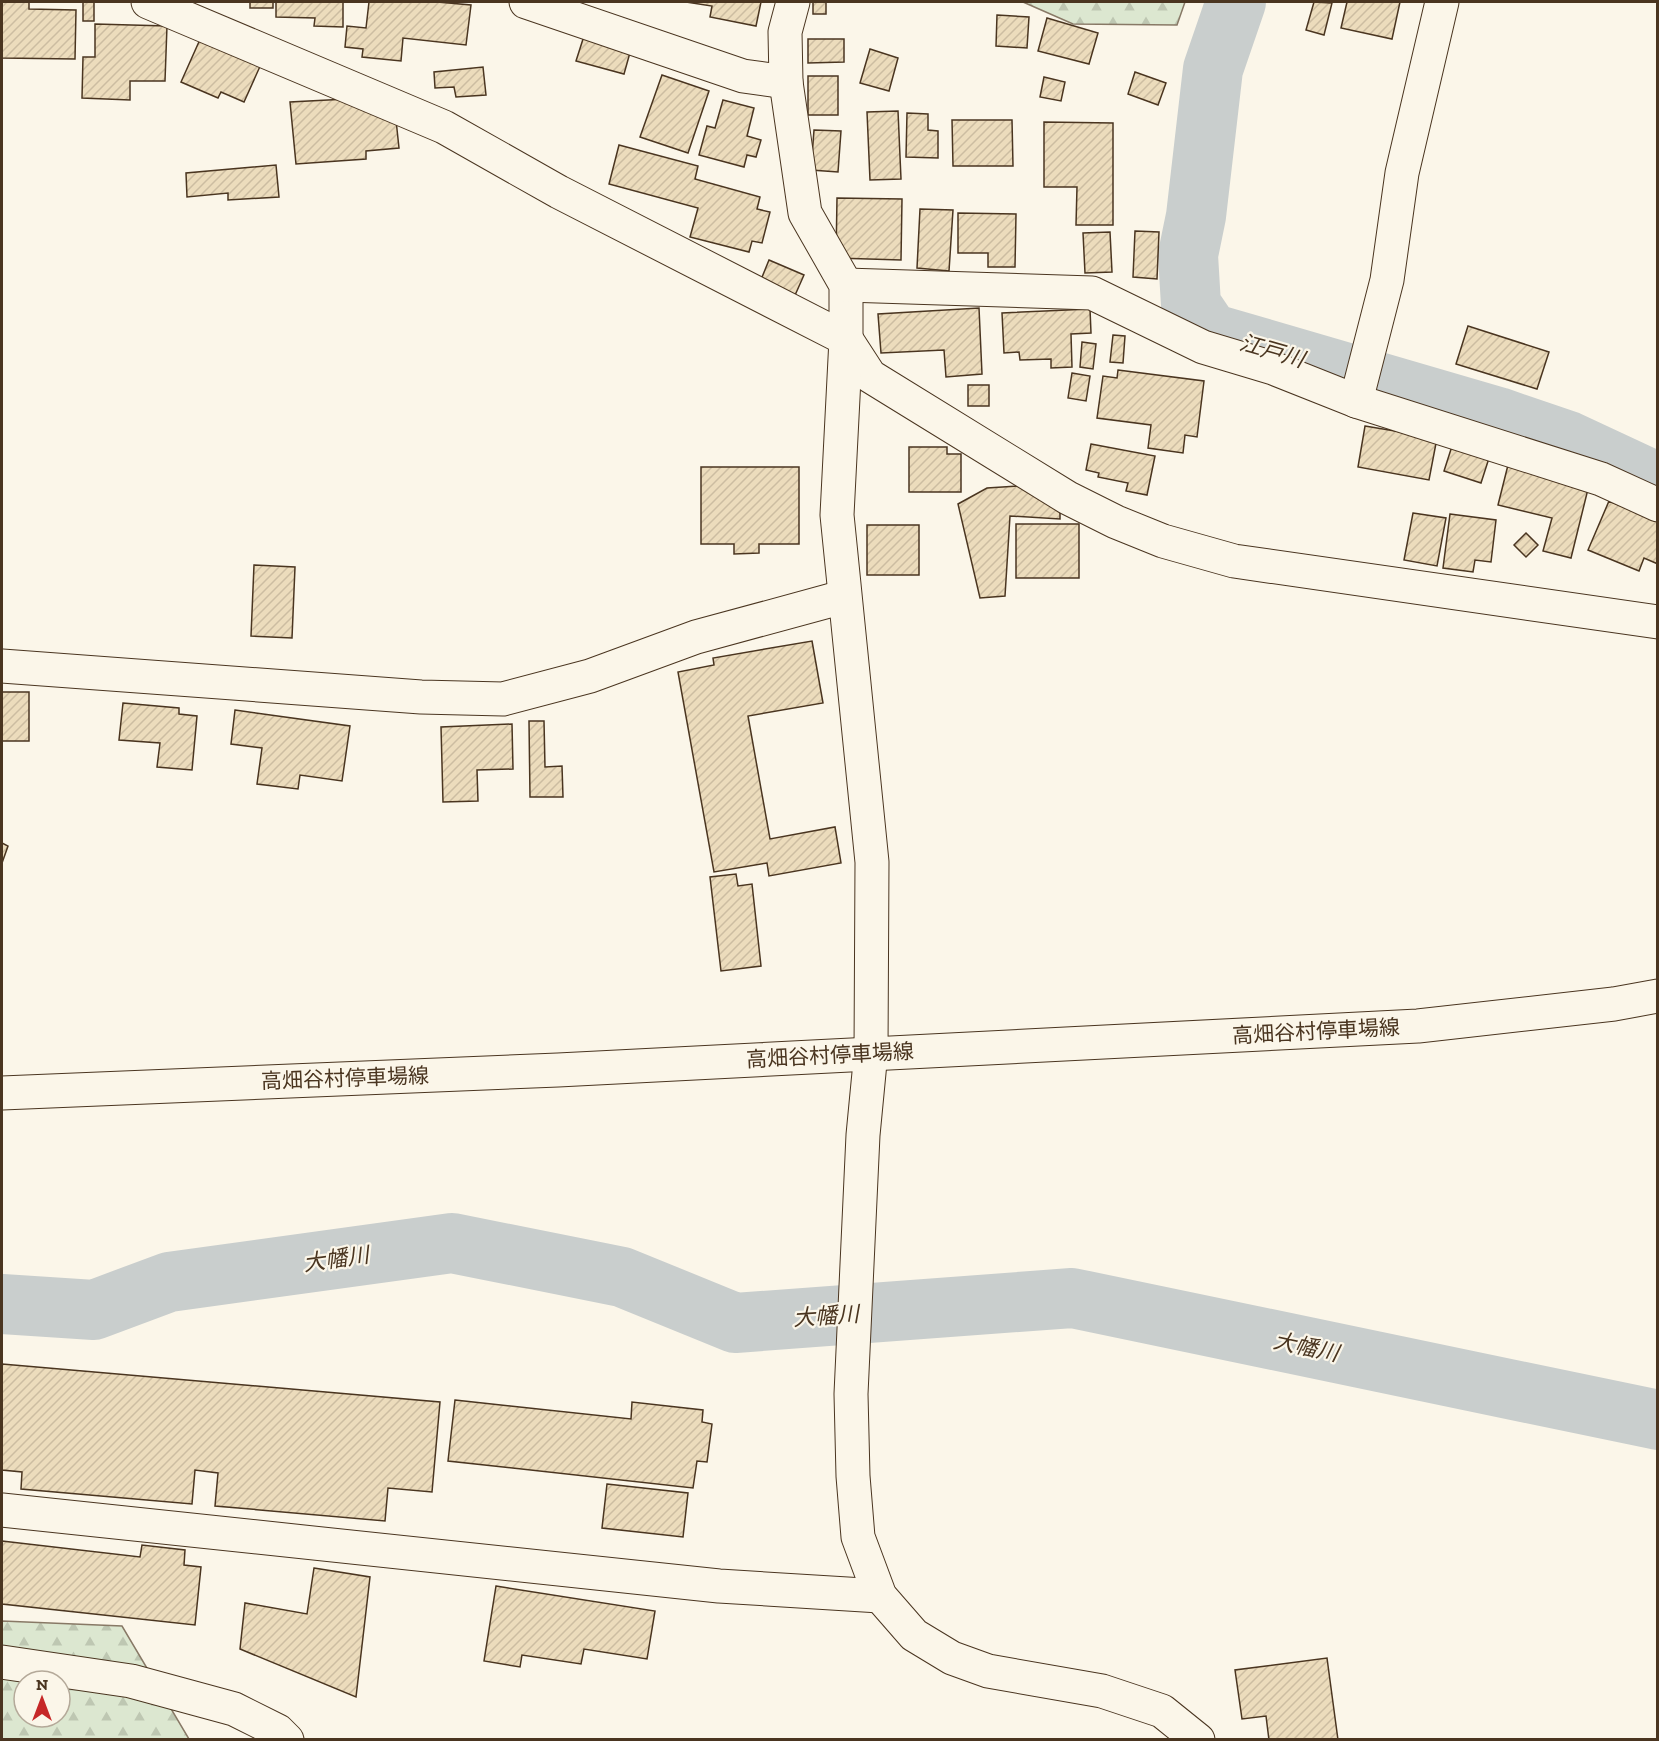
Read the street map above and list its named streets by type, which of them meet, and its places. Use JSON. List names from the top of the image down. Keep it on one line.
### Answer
{"streets":{"street":["高畑谷村停車場線"]},"water":["江戸川","大幡川"],"north":"top"}
